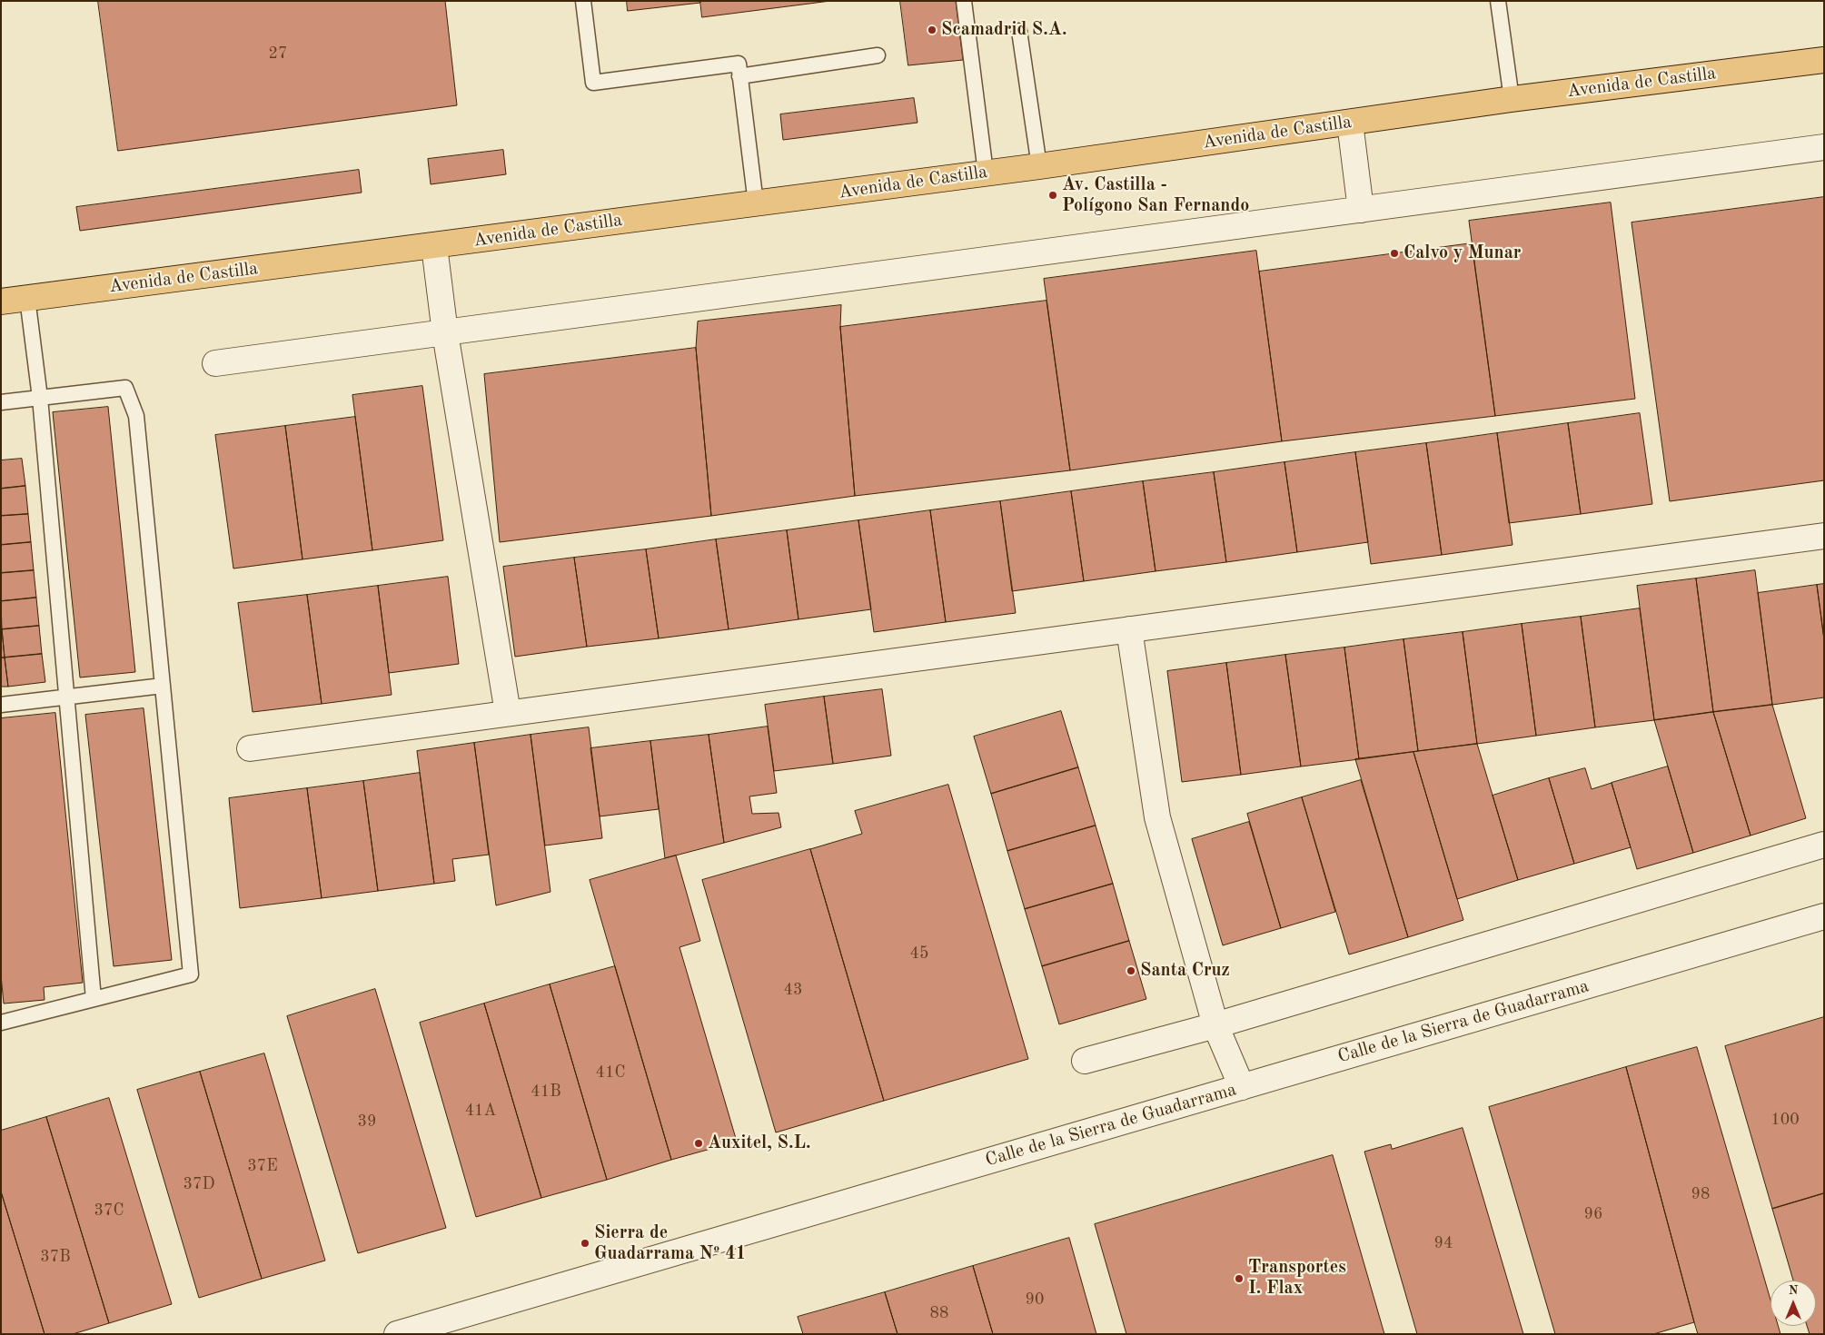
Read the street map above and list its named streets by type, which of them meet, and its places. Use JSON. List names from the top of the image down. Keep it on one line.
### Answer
{"streets":{"main road":["Avenida de Castilla"],"street":["Calle de la Sierra de Guadarrama"]},"places":["Scamadrid S.A.","Av. Castilla - Polígono San Fernando","Calvo y Munar","Santa Cruz","Auxitel, S.L.","Sierra de Guadarrama Nº 41","Transportes I. Flax"],"house_numbers":["27","45","43","41C","41B","41A","100","39","37E","37D","98","37C","96","94","37B","90","88"],"north":"top"}
